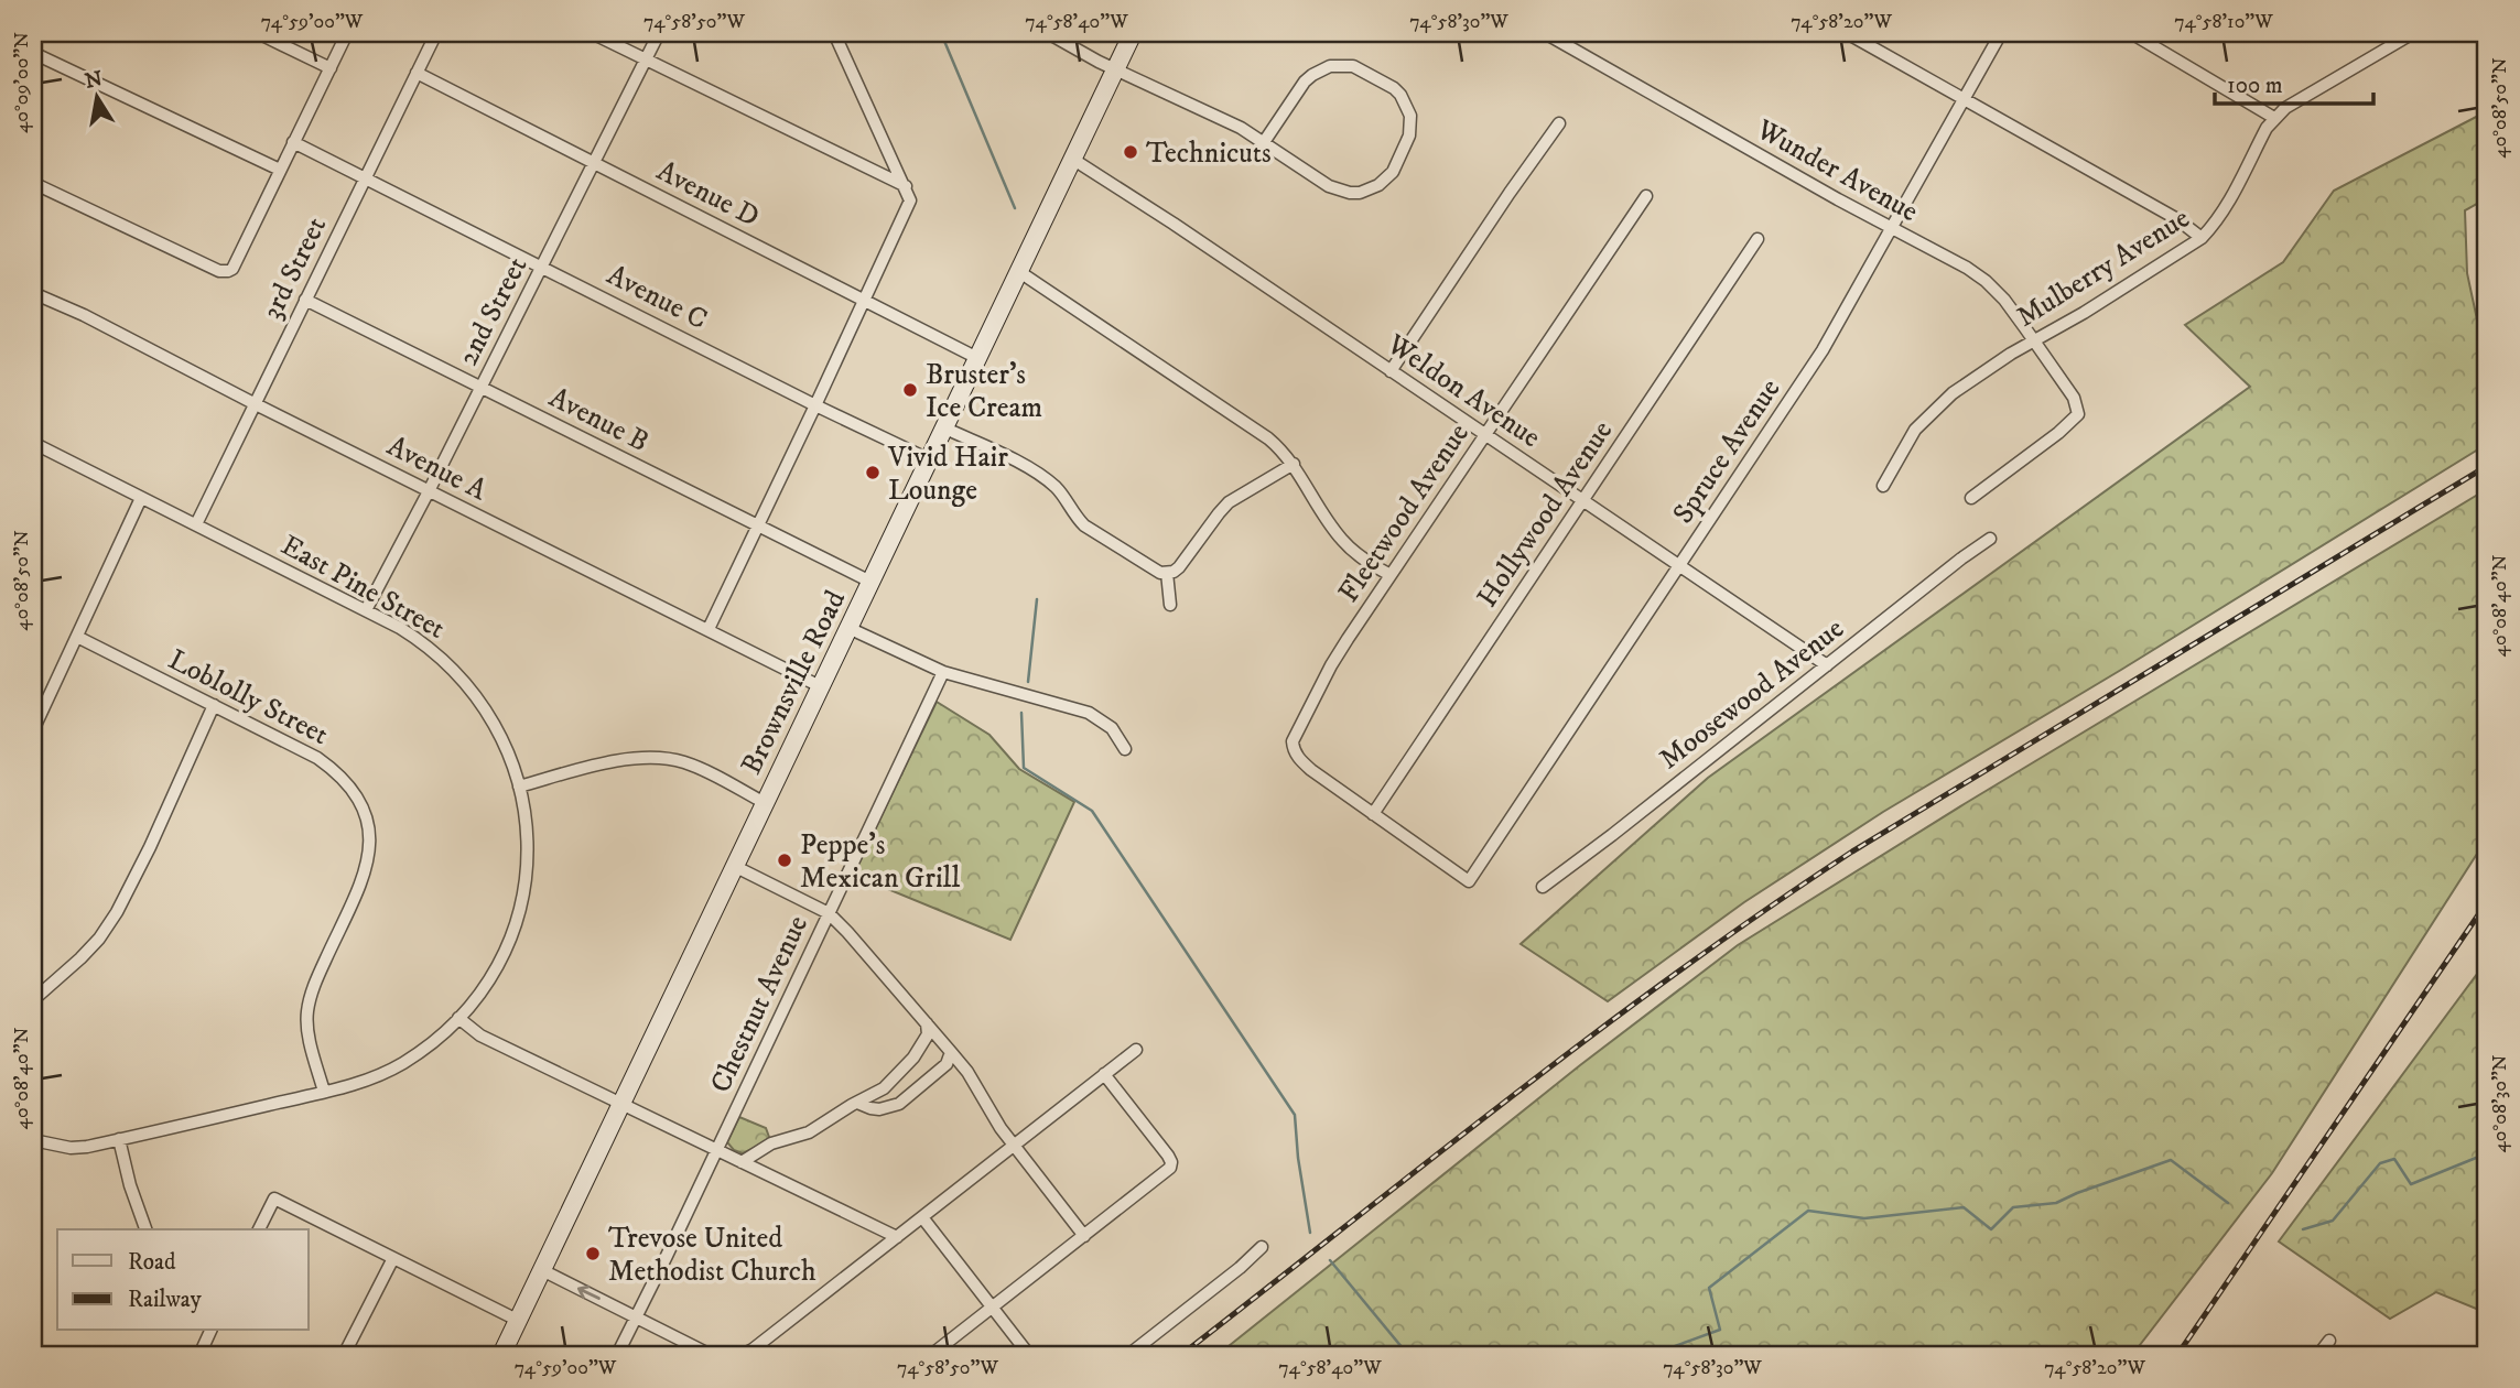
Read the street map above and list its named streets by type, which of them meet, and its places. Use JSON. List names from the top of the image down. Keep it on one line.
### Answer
{"streets":{"street":["Wunder Avenue","Avenue D","Mulberry Avenue","3rd Street","Avenue C","2nd Street","Weldon Avenue","Avenue B","Spruce Avenue","Avenue A","Fleetwood Avenue","Hollywood Avenue","East Pine Street","Brownsville Road","Moosewood Avenue","Loblolly Street","Chestnut Avenue"]},"crossings":[["Wunder Avenue","Mulberry Avenue"],["Wunder Avenue","Spruce Avenue"],["Avenue D","3rd Street"],["Avenue D","2nd Street"],["Avenue D","Brownsville Road"],["3rd Street","Avenue C"],["3rd Street","Avenue B"],["3rd Street","Avenue A"],["3rd Street","East Pine Street"],["Avenue C","2nd Street"],["Avenue C","Brownsville Road"],["2nd Street","Avenue B"],["2nd Street","Avenue A"],["2nd Street","East Pine Street"],["Weldon Avenue","Spruce Avenue"],["Weldon Avenue","Fleetwood Avenue"],["Weldon Avenue","Hollywood Avenue"],["Weldon Avenue","Brownsville Road"],["Weldon Avenue","Moosewood Avenue"],["Avenue B","Brownsville Road"],["Spruce Avenue","Fleetwood Avenue"],["Spruce Avenue","Hollywood Avenue"],["Avenue A","Brownsville Road"],["Fleetwood Avenue","Hollywood Avenue"],["East Pine Street","Loblolly Street"]],"places":["Technicuts","Bruster's Ice Cream","Vivid Hair Lounge","Peppe's Mexican Grill","Trevose United Methodist Church"],"legend":["Road","Railway"],"scale_bar":"100 m","north":"top","coordinates":["74°59'00\"W","74°58'50\"W","74°58'40\"W","74°58'30\"W","74°58'20\"W","74°58'10\"W","40°09'00\"N","40°08'50\"N","40°08'40\"N","40°08'30\"N"]}
